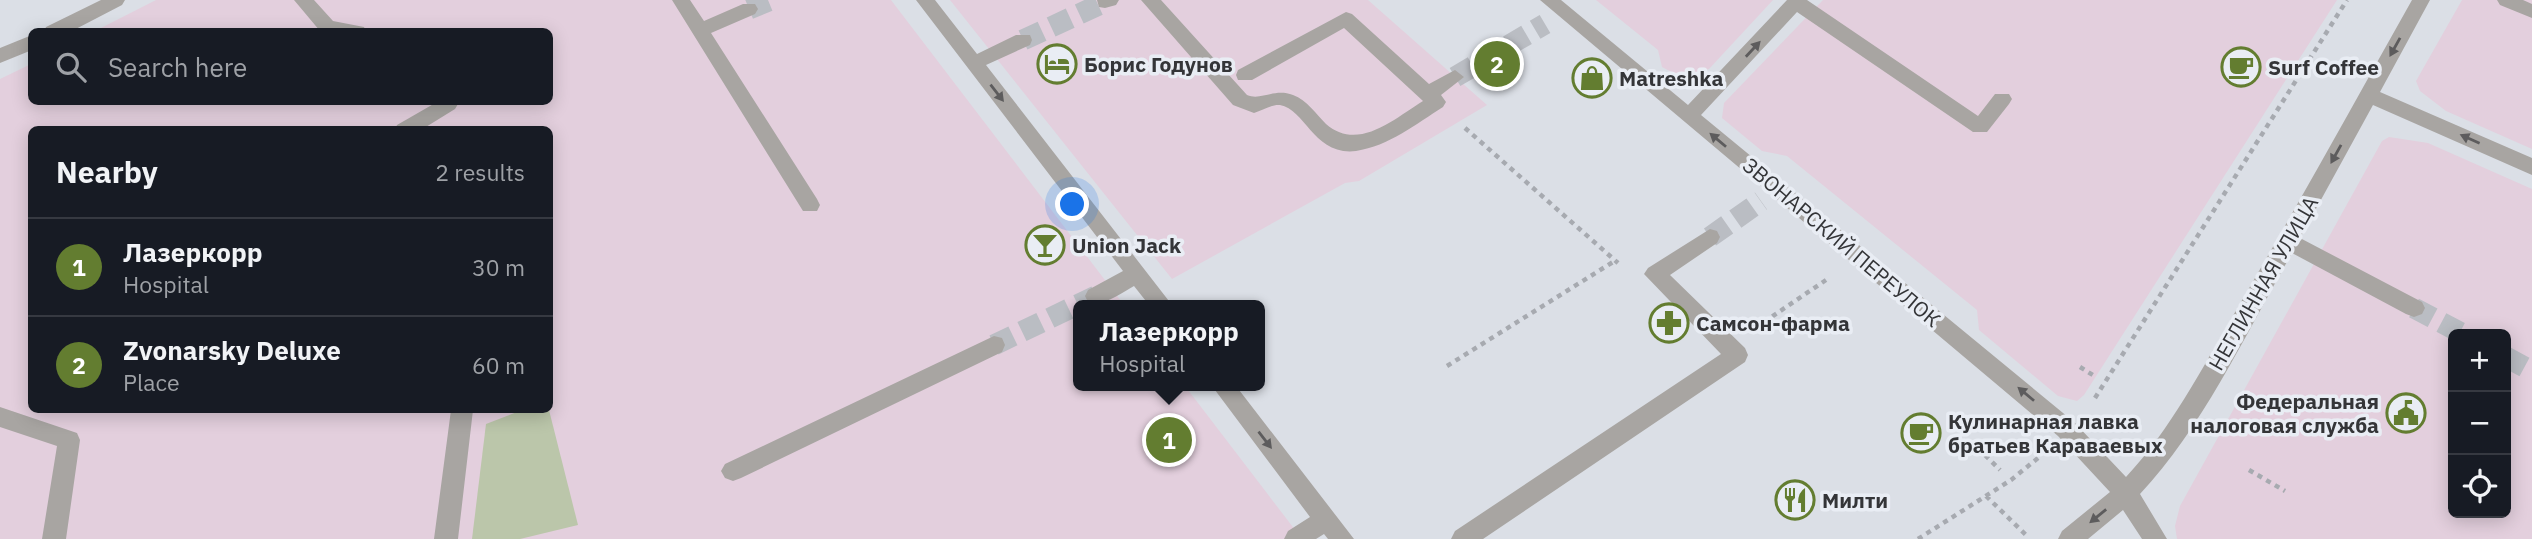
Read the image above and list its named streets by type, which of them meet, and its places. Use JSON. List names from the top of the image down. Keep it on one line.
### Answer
{"streets":{"street":["ЗВОНАРСКИЙ ПЕРЕУЛОК","НЕГЛИННАЯ УЛИЦА"]},"crossings":[["ЗВОНАРСКИЙ ПЕРЕУЛОК","НЕГЛИННАЯ УЛИЦА"]],"one_way":["ЗВОНАРСКИЙ ПЕРЕУЛОК","НЕГЛИННАЯ УЛИЦА"],"places":{"hotel":["Борис Годунов"],"cafe":["Surf Coffee","Кулинарная лавка братьев Караваевых"],"shop":["Matreshka"],"bar":["Union Jack"],"pharmacy":["Самсон-фарма"],"public building":["Федеральная налоговая служба"],"restaurant":["Милти"]},"page":{"search":"Search here","pins":["2","1"],"heading":["Nearby","2 results"],"list":[{"mark":"1","name":"Лазеркорр","note":"Hospital","value":"30 m"},{"mark":"2","name":"Zvonarsky Deluxe","note":"Place","value":"60 m"}],"popup":["Лазеркорр","Hospital"],"map_buttons":["+","−"]}}
